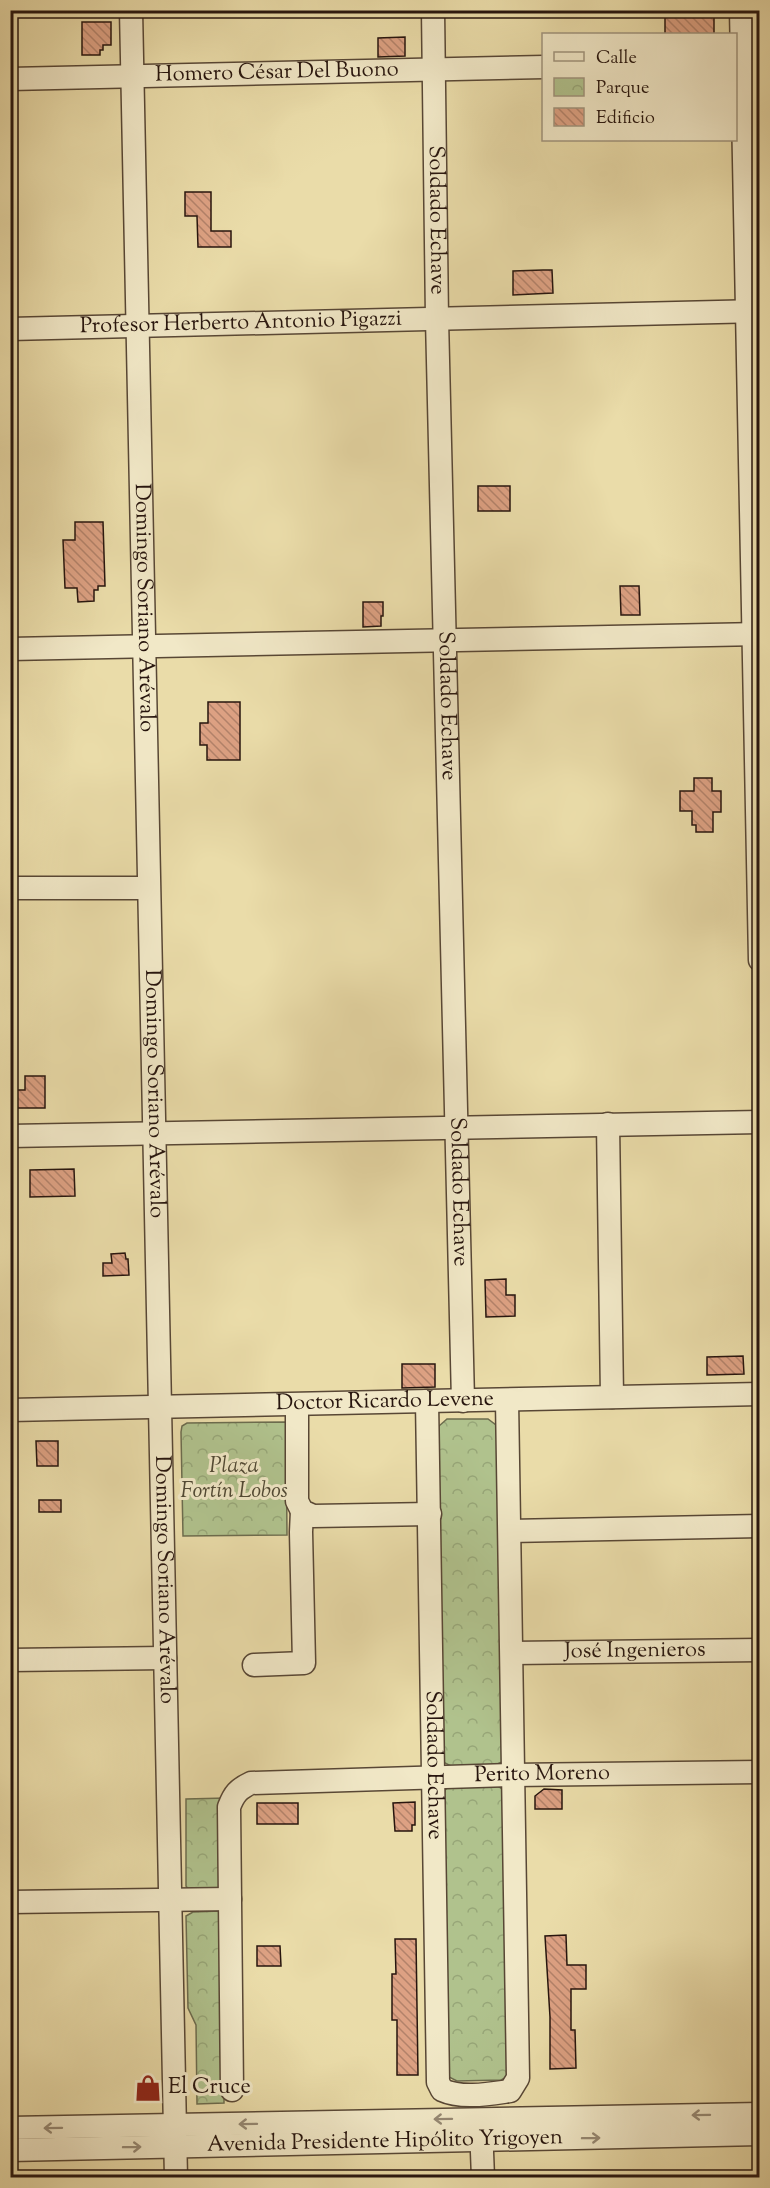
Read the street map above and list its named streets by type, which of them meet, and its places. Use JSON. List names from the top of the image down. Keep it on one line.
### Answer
{"streets":{"street":["Homero César Del Buono","Soldado Echave","Profesor Herberto Antonio Pigazzi","Domingo Soriano Arévalo","Doctor Ricardo Levene","José Ingenieros","Perito Moreno","Avenida Presidente Hipólito Yrigoyen"]},"crossings":[["Homero César Del Buono","Soldado Echave"],["Homero César Del Buono","Domingo Soriano Arévalo"],["Soldado Echave","Profesor Herberto Antonio Pigazzi"],["Soldado Echave","Doctor Ricardo Levene"],["Soldado Echave","Perito Moreno"],["Profesor Herberto Antonio Pigazzi","Domingo Soriano Arévalo"],["Domingo Soriano Arévalo","Doctor Ricardo Levene"],["Domingo Soriano Arévalo","Avenida Presidente Hipólito Yrigoyen"]],"parks":["Plaza Fortín Lobos"],"places":{"shop":["El Cruce"]},"legend":["Calle","Parque","Edificio"]}
